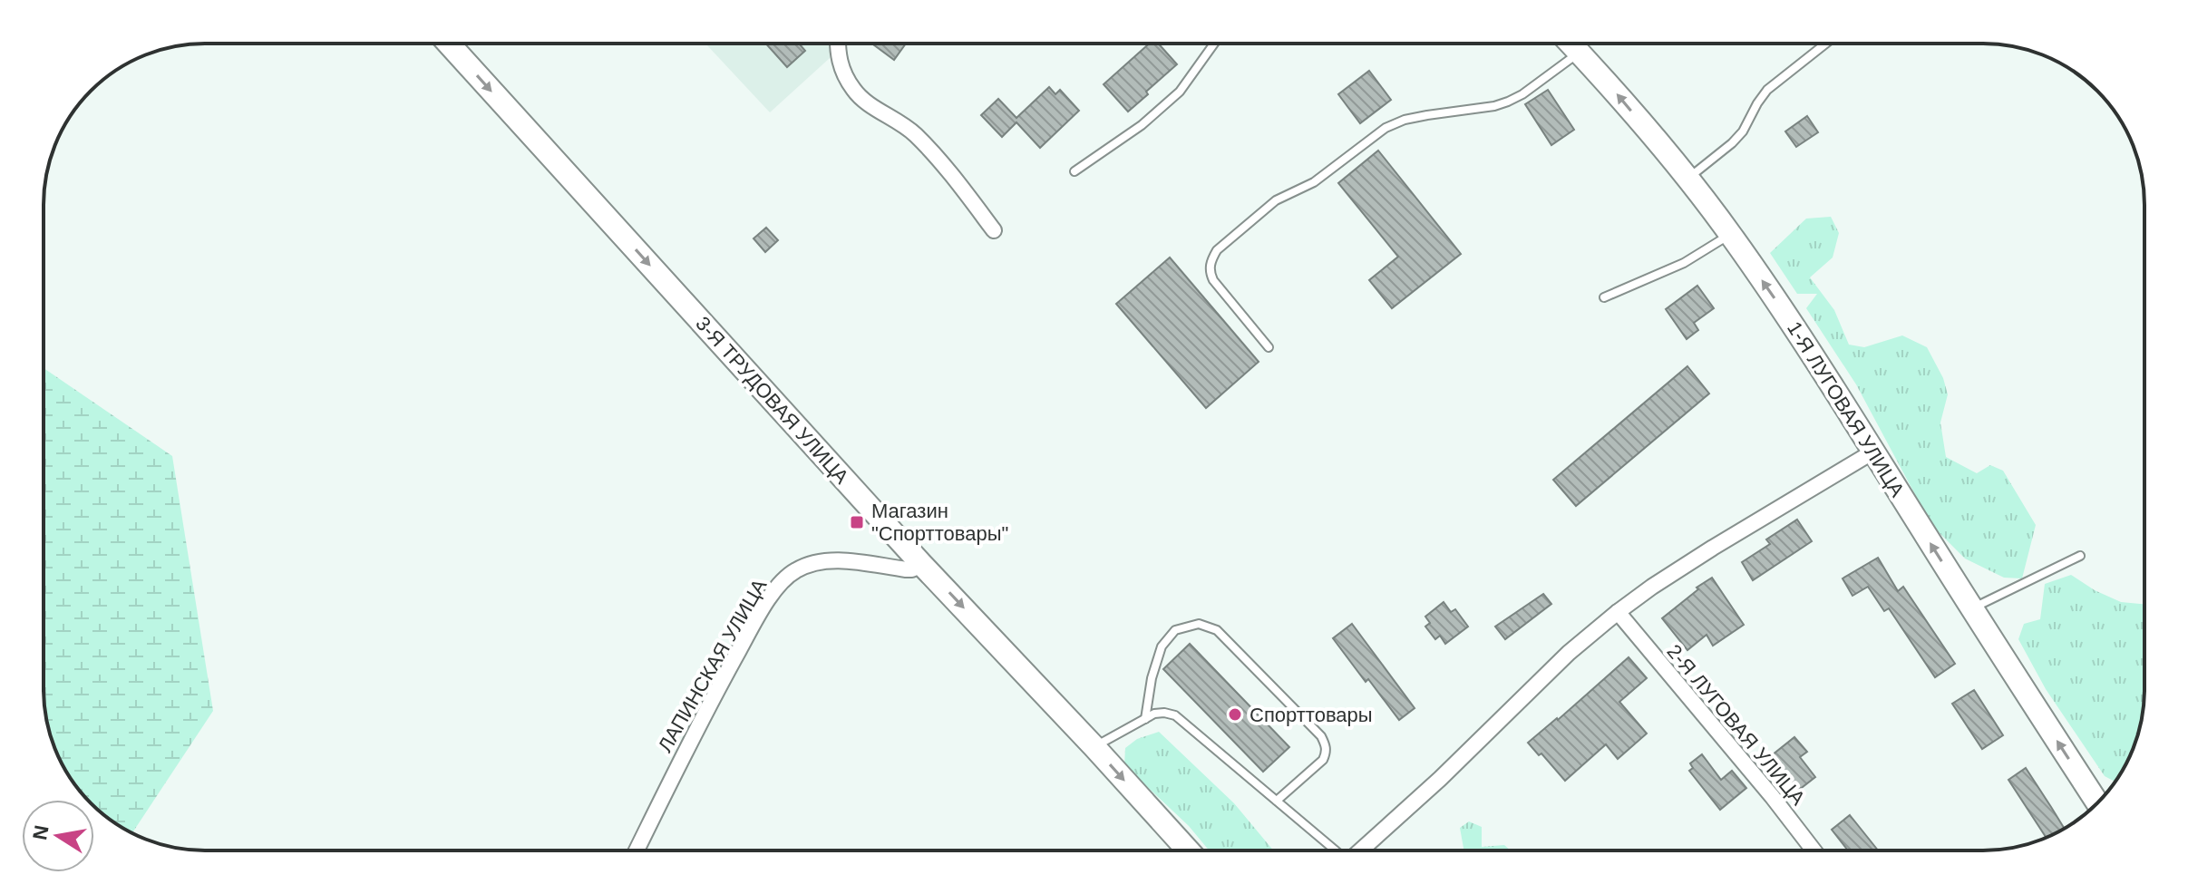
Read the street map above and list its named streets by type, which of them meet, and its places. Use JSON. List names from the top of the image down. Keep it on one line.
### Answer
{"streets":{"street":["3-Я ТРУДОВАЯ УЛИЦА","1-Я ЛУГОВАЯ УЛИЦА","ЛАПИНСКАЯ УЛИЦА","2-Я ЛУГОВАЯ УЛИЦА"]},"crossings":[["3-Я ТРУДОВАЯ УЛИЦА","ЛАПИНСКАЯ УЛИЦА"]],"one_way":["3-Я ТРУДОВАЯ УЛИЦА","1-Я ЛУГОВАЯ УЛИЦА"],"places":{"transit":["Магазин \"Спорттовары\""],"other":["Спорттовары"]},"north":"left"}
